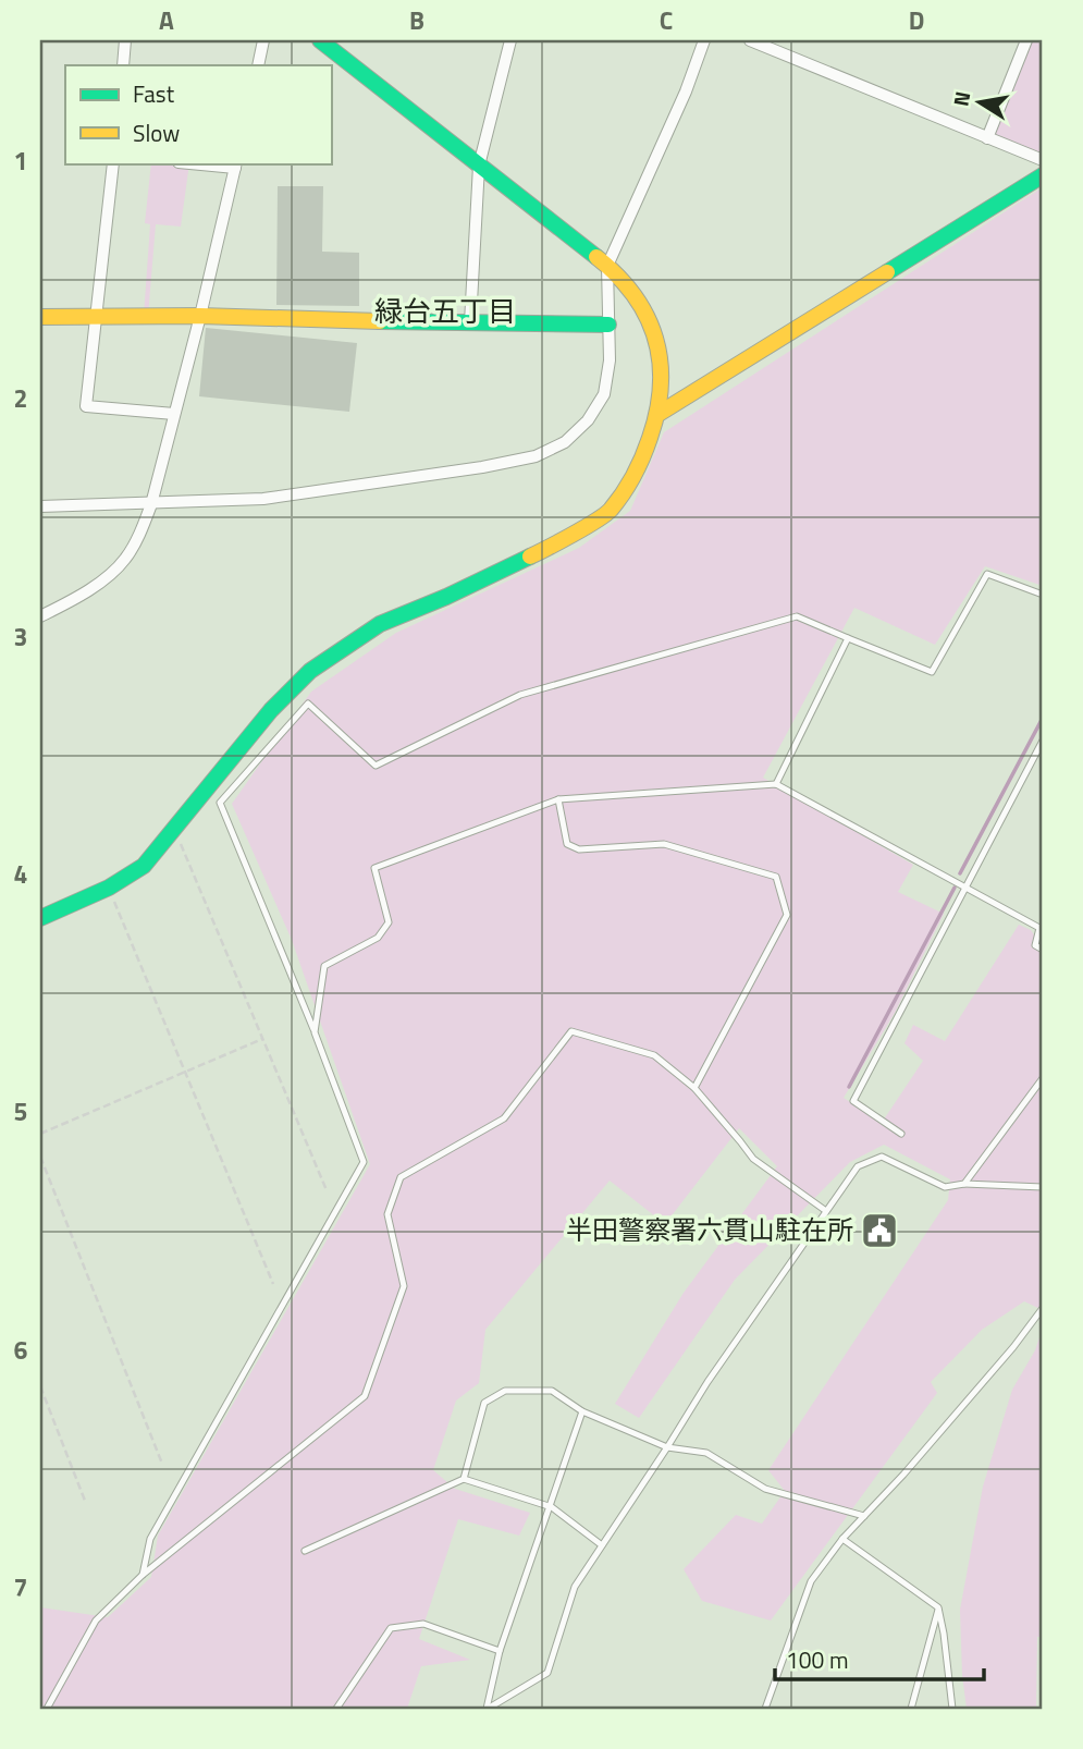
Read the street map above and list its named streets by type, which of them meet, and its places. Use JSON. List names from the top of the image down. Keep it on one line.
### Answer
{"districts":["緑台五丁目"],"places":{"public building":["半田警察署六貫山駐在所"]},"legend":["Fast","Slow"],"scale_bar":"100 m","north":"left","grid":{"columns":["A","B","C","D"],"rows":["1","2","3","4","5","6","7"]}}
